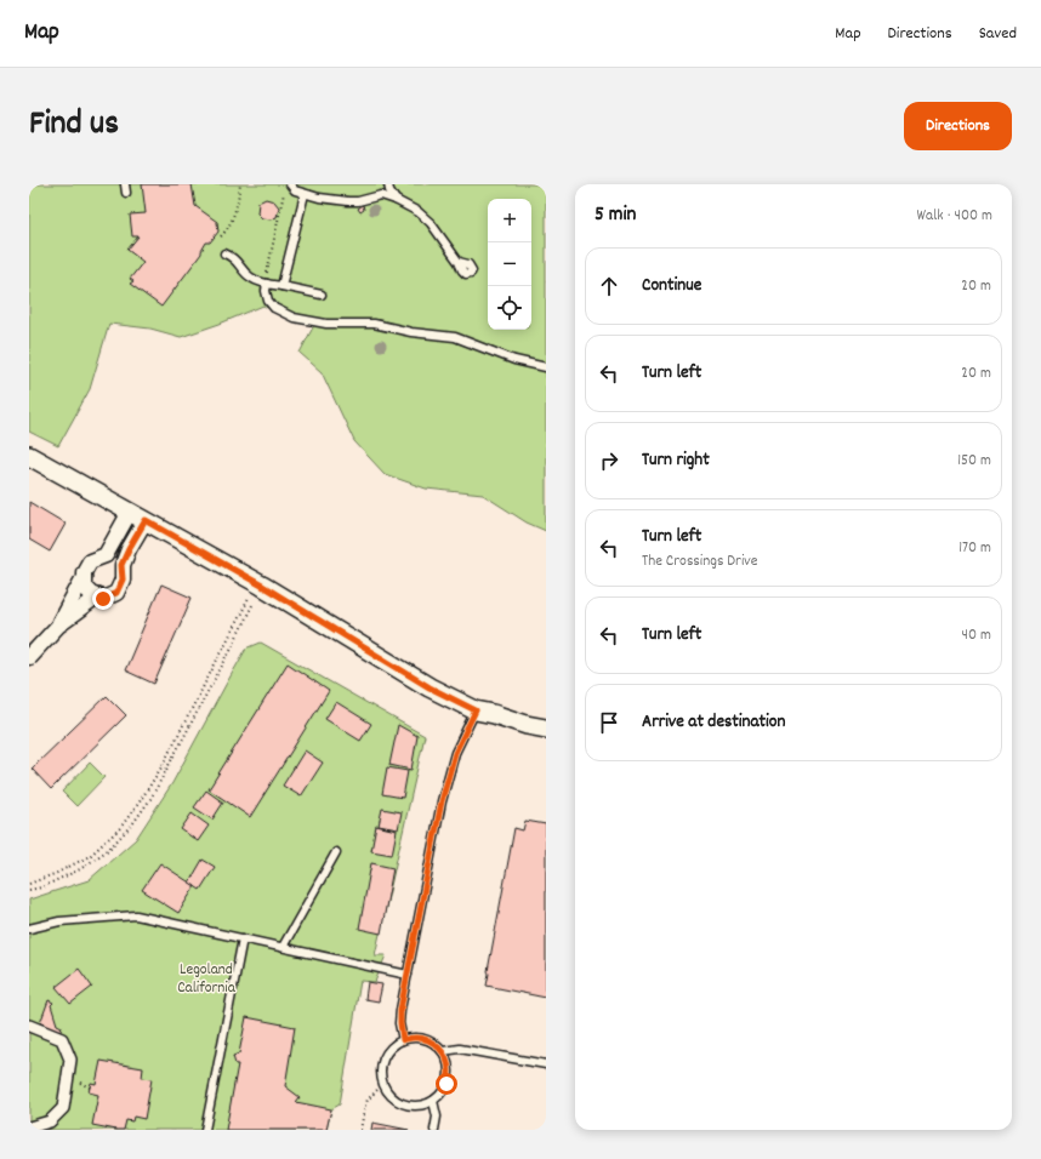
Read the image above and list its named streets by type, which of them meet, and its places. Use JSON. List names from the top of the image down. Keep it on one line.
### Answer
{"parks":["Legoland California"],"page":{"header":"Map","nav":["Map","Directions","Saved"],"title":"Find us","buttons":"Directions","heading":["5 min","Walk · 400 m"],"map_buttons":["+","−"],"list":[["Continue","20 m"],["Turn left","20 m"],["Turn right","150 m"],["Turn left","The Crossings Drive","170 m"],["Turn left","40 m"],"Arrive at destination"]}}
